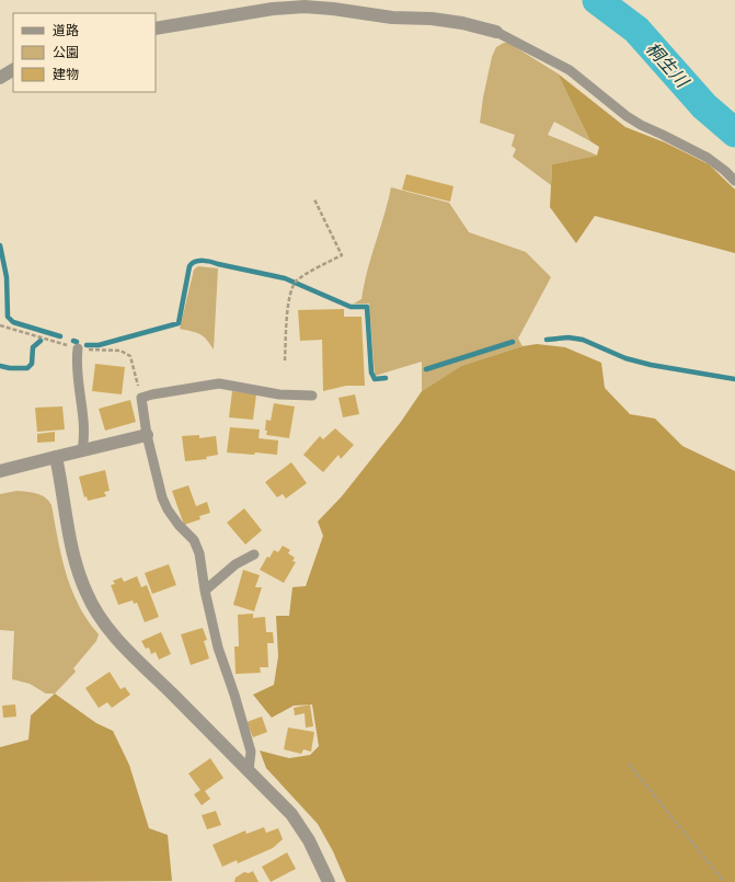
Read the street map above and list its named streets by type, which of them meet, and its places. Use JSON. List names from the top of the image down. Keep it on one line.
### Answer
{"water":["桐生川"],"legend":["道路","公園","建物"]}
